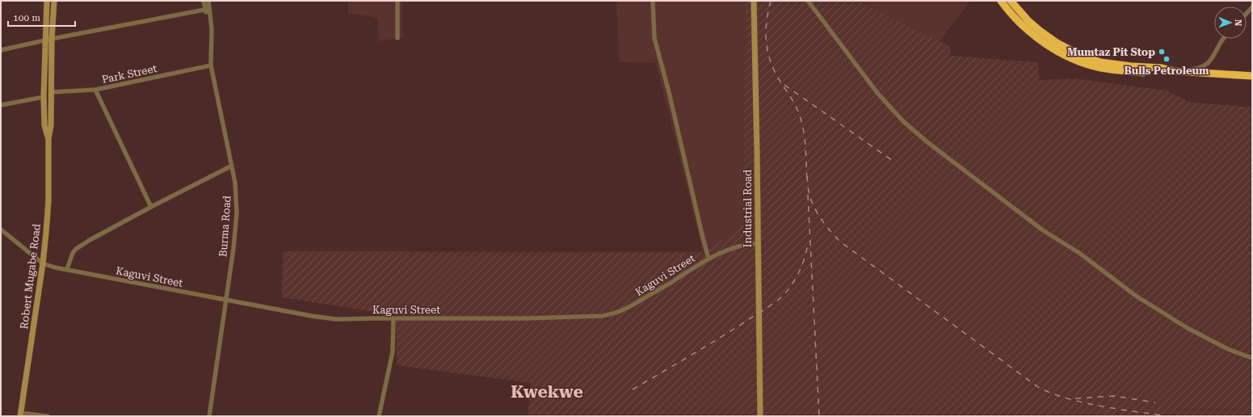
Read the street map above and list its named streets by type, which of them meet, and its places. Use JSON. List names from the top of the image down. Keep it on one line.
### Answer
{"streets":{"main road":["Industrial Road","Robert Mugabe Road"],"street":["Park Street","Burma Road","Kaguvi Street"]},"crossings":[["Park Street","Burma Road"],["Park Street","Robert Mugabe Road"],["Industrial Road","Kaguvi Street"],["Burma Road","Kaguvi Street"],["Kaguvi Street","Robert Mugabe Road"]],"districts":["Kwekwe"],"places":["Mumtaz Pit Stop","Bulls Petroleum"],"scale_bar":"100 m","north":"right"}
